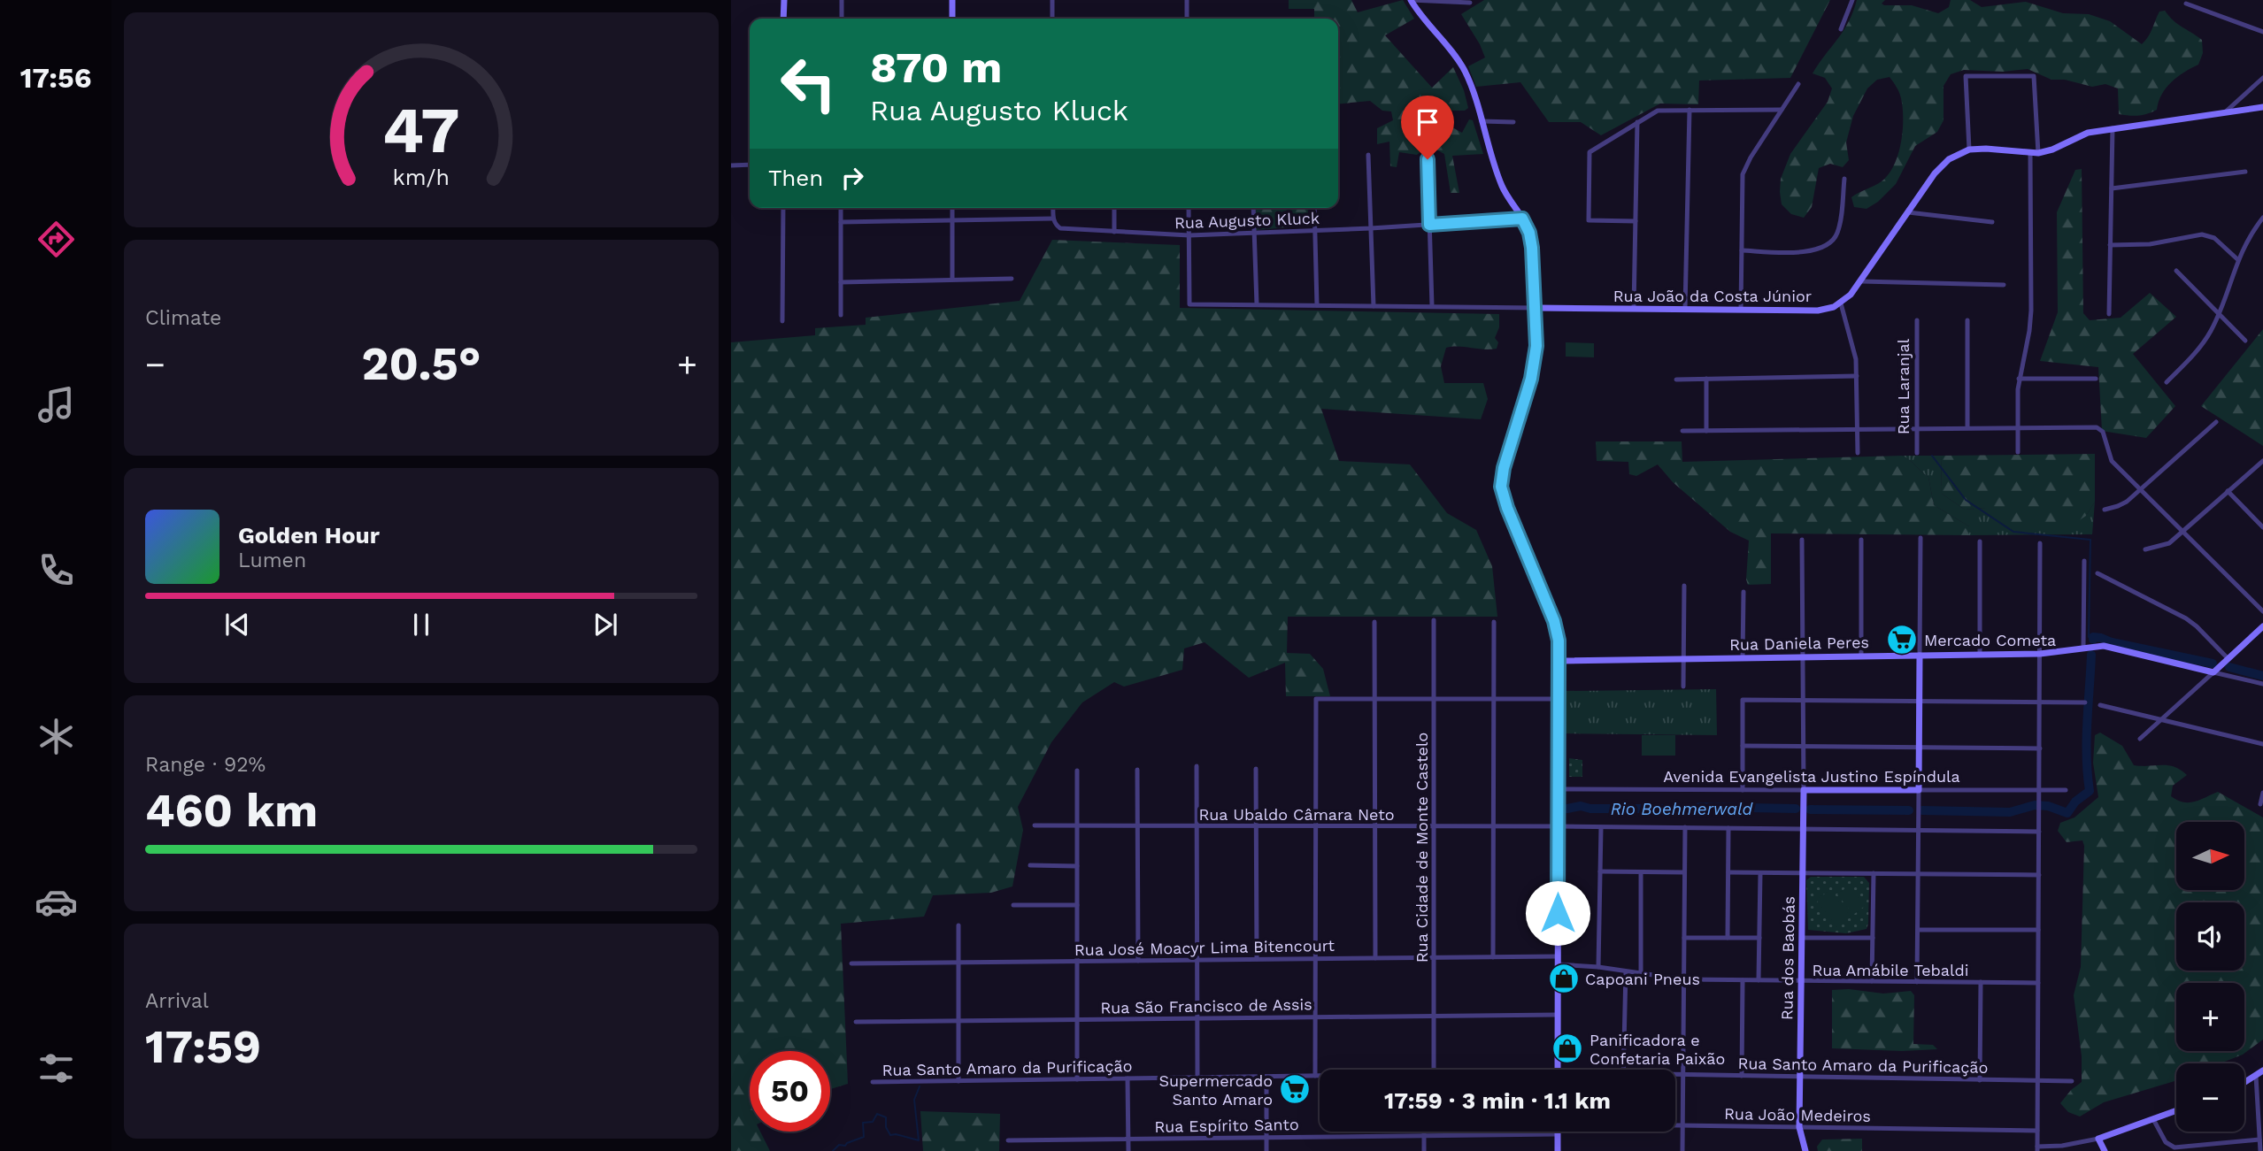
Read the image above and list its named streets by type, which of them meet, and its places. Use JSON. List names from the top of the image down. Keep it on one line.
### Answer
{"streets":{"main road":["Rua João da Costa Júnior","Rua Daniela Peres","Avenida Evangelista Justino Espíndula","Rua dos Baobás"],"street":["Rua Augusto Kluck","Rua Laranjal","Rua Ubaldo Câmara Neto","Rua Cidade de Monte Castelo","Rua José Moacyr Lima Bitencourt","Rua Amábile Tebaldi","Rua São Francisco de Assis","Rua Santo Amaro da Purificação","Rua João Medeiros","Rua Espírito Santo"]},"crossings":[["Rua Augusto Kluck","Rua João da Costa Júnior"],["Avenida Evangelista Justino Espíndula","Rua dos Baobás"],["Rua Ubaldo Câmara Neto","Rua Cidade de Monte Castelo"],["Rua Ubaldo Câmara Neto","Rua dos Baobás"],["Rua Cidade de Monte Castelo","Rua José Moacyr Lima Bitencourt"],["Rua Cidade de Monte Castelo","Rua São Francisco de Assis"],["Rua José Moacyr Lima Bitencourt","Rua Amábile Tebaldi"],["Rua dos Baobás","Rua Amábile Tebaldi"],["Rua dos Baobás","Rua Santo Amaro da Purificação"],["Rua dos Baobás","Rua João Medeiros"]],"water":["Rio Boehmerwald"],"places":{"supermarket":["Mercado Cometa","Supermercado Santo Amaro"],"shop":["Capoani Pneus","Panificadora e Confetaria Paixão"]},"north":"right","page":{"tabs":"17:56","turn":["870 m","Rua Augusto Kluck"],"then":"Then","tile":["Climate",["Range · 92%","460 km"],["Arrival","17:59"]],"heat":["−","20.5°","+"],"song":["Golden Hour","Lumen"],"map_buttons":["+","−"],"limit":"50","trip":"17:59 · 3 min · 1.1 km","gauge":["47","km/h"]}}
